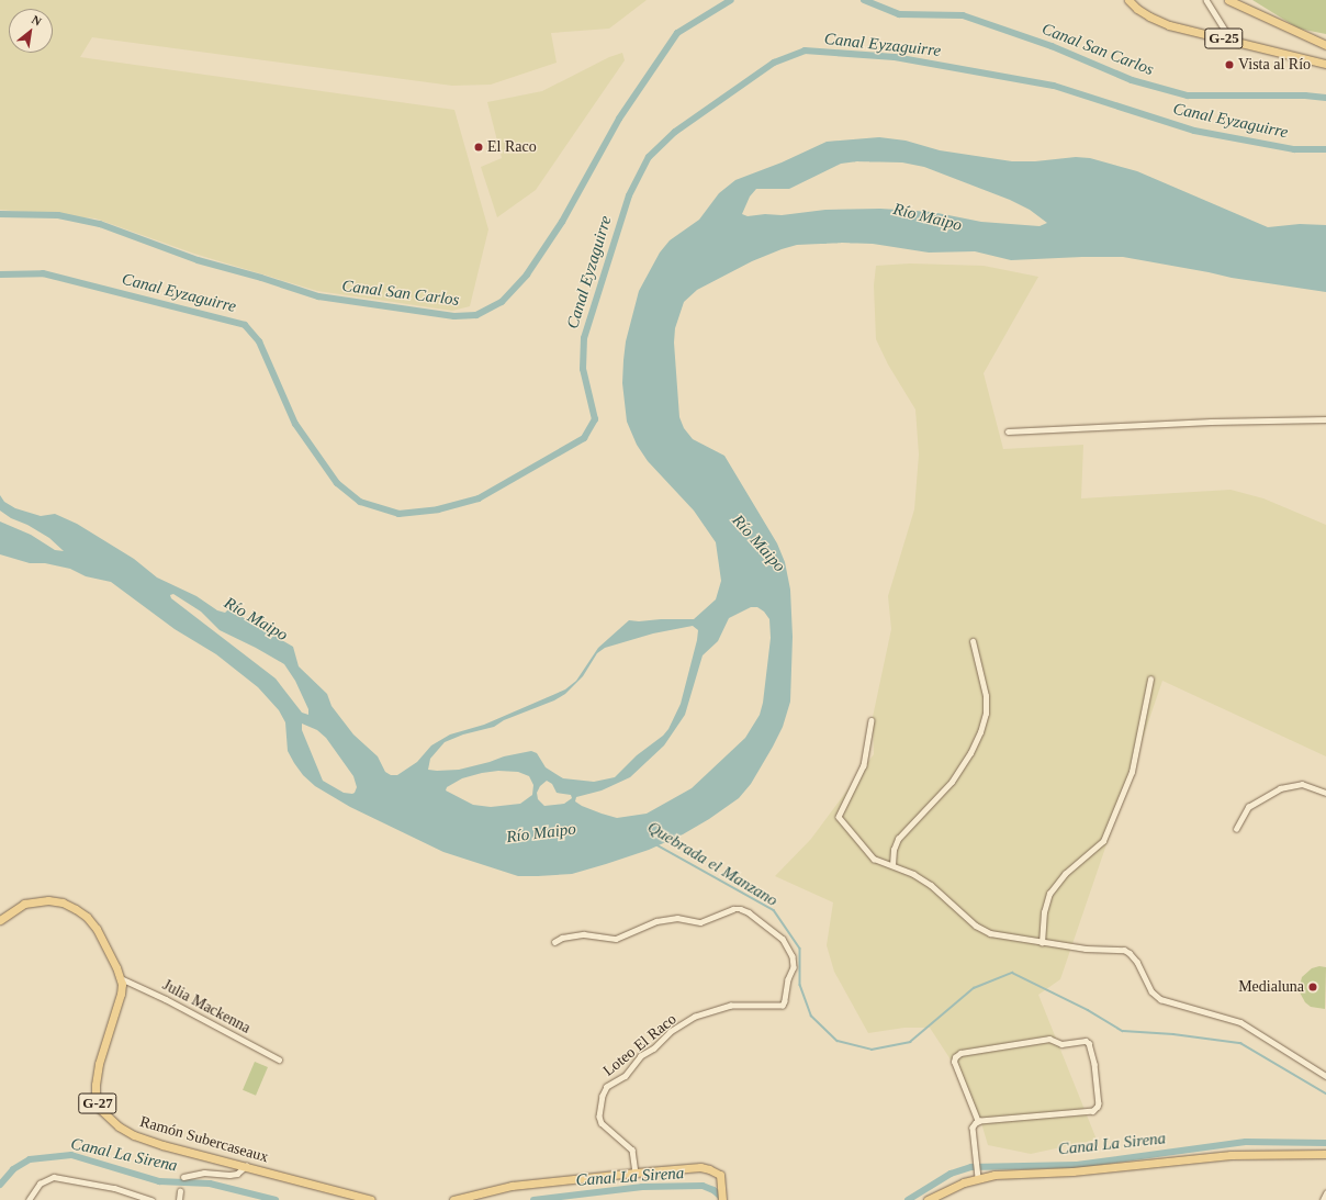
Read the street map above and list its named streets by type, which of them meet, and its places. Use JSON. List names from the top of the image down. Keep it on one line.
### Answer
{"streets":{"main road":["G-25","G-27","Ramón Subercaseaux"],"street":["Julia Mackenna","Loteo El Raco"]},"crossings":[["Julia Mackenna","Ramón Subercaseaux"]],"water":["Canal Eyzaguirre","Canal San Carlos","Río Maipo","Quebrada el Manzano","Canal La Sirena"],"places":["Vista al Río","El Raco","Medialuna"],"north":"top right"}
